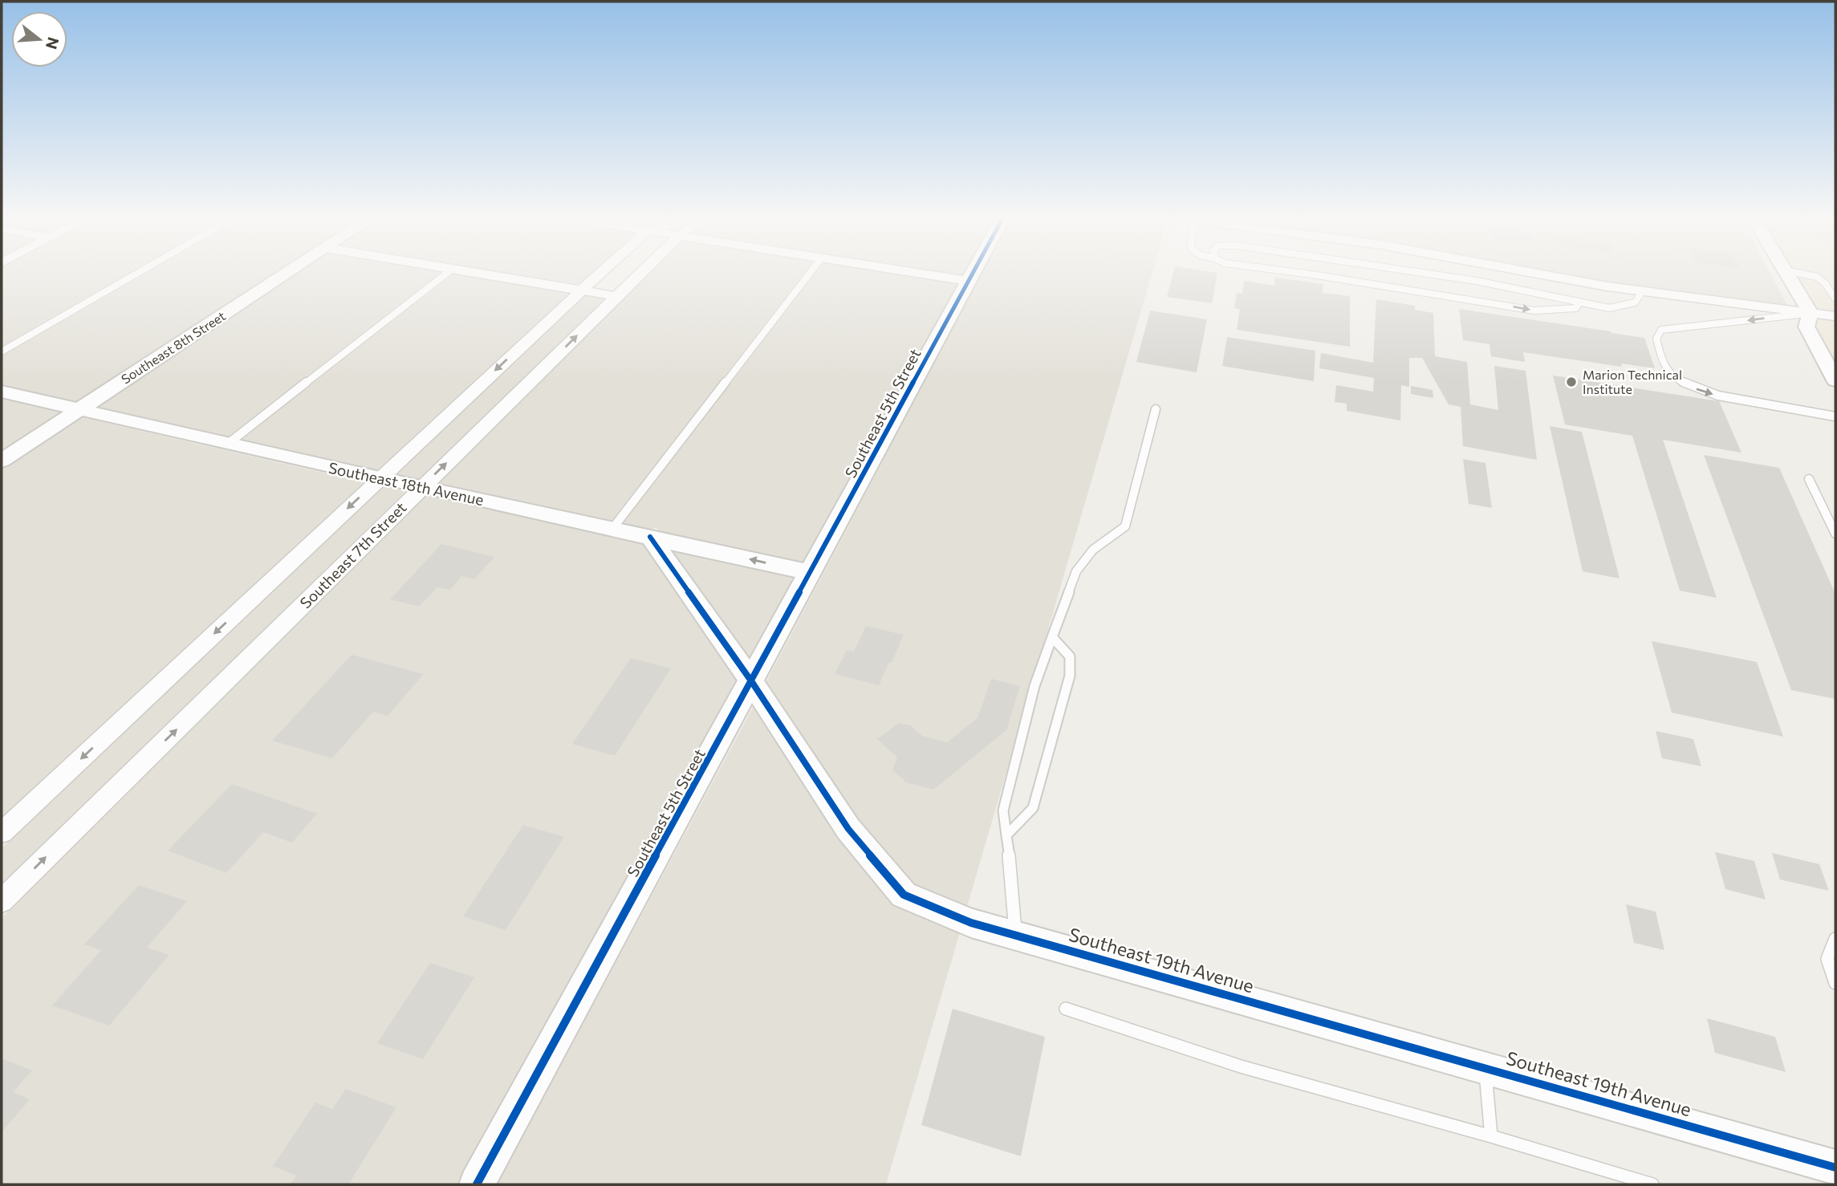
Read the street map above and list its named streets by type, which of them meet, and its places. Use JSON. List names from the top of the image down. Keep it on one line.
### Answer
{"streets":{"street":["Southeast 8th Street","Southeast 5th Street","Southeast 18th Avenue","Southeast 7th Street","Southeast 19th Avenue"]},"crossings":[["Southeast 8th Street","Southeast 18th Avenue"],["Southeast 5th Street","Southeast 18th Avenue"],["Southeast 5th Street","Southeast 19th Avenue"],["Southeast 18th Avenue","Southeast 7th Street"],["Southeast 18th Avenue","Southeast 19th Avenue"]],"places":["Marion Technical Institute"],"north":"right"}
